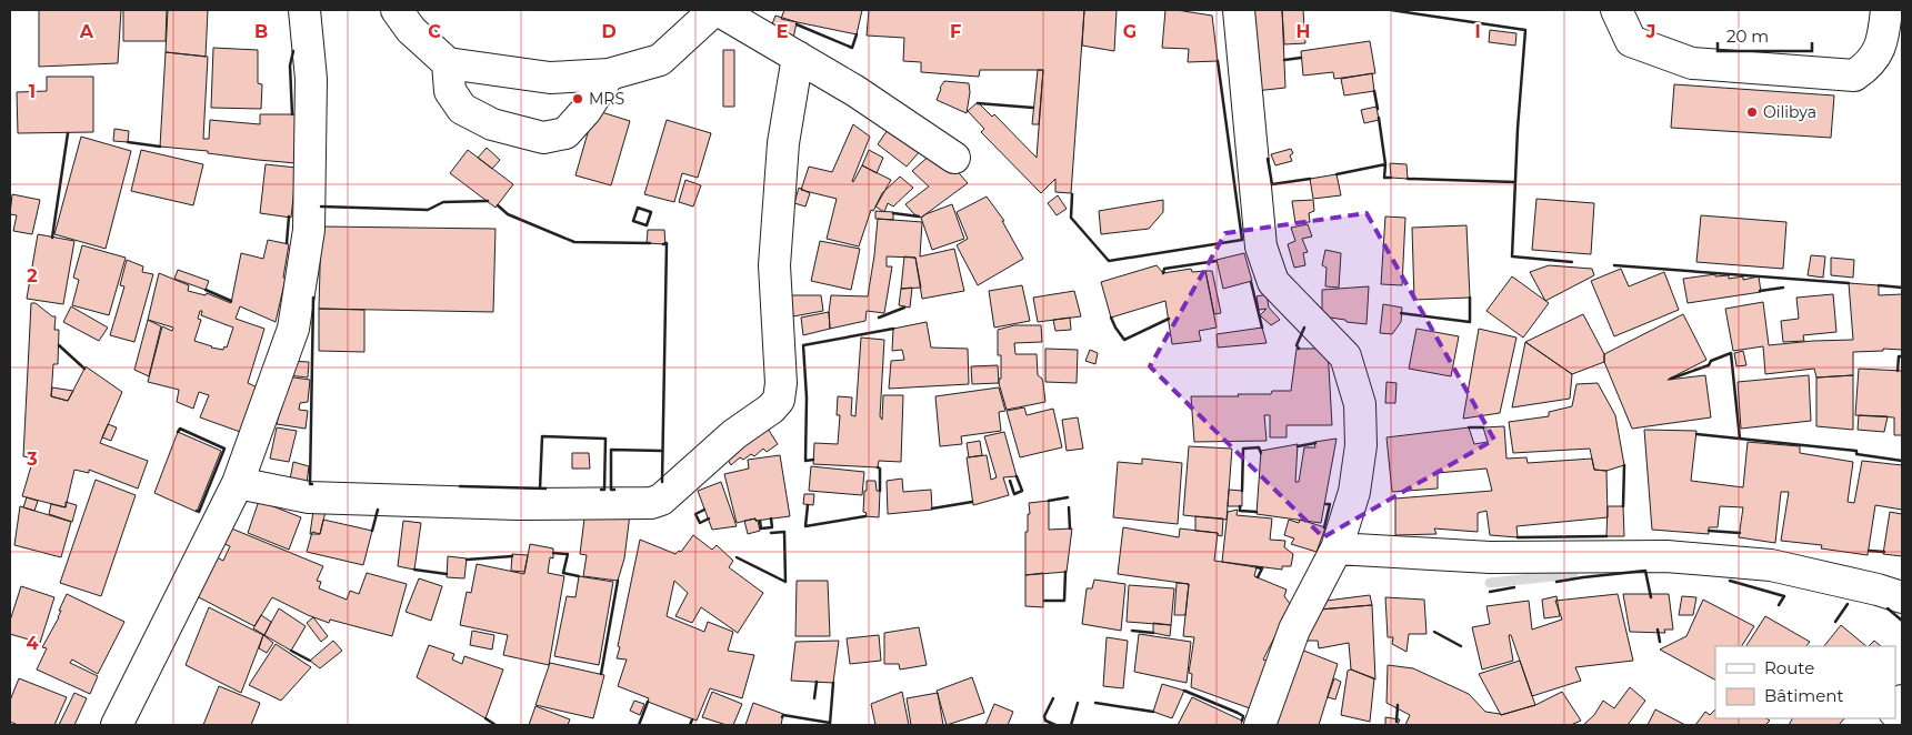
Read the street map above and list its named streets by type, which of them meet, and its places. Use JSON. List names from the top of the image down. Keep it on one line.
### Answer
{"places":["MRS","Oilibya"],"legend":["Route","Bâtiment"],"scale_bar":"20 m","grid":{"columns":["A","B","C","D","E","F","G","H","I","J"],"rows":["1","2","3","4"]}}
